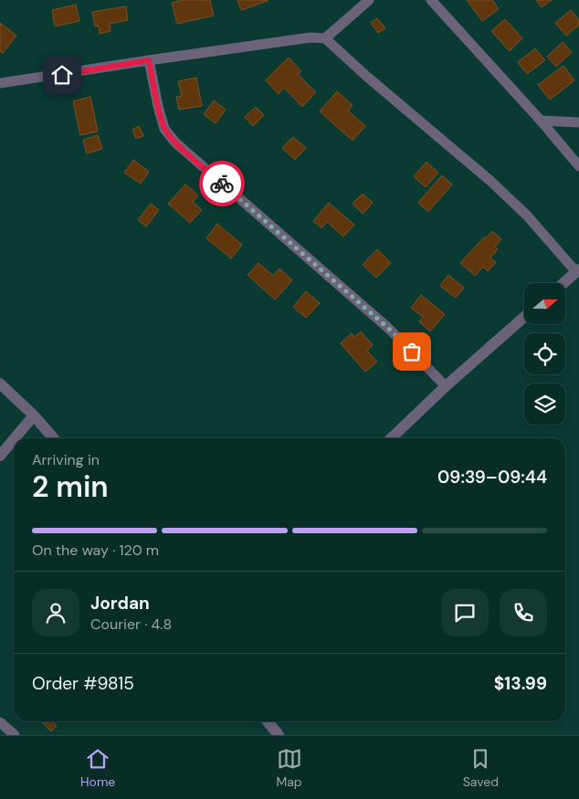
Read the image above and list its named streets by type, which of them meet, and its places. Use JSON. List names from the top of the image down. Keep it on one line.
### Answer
{"north":"right","page":{"heading":["2 min","Arriving in","09:39–09:44"],"panel":["Jordan","Courier · 4.8","Order #9815","$13.99"],"bar":"On the way · 120 m","tabs":["Home","Map","Saved"]}}
